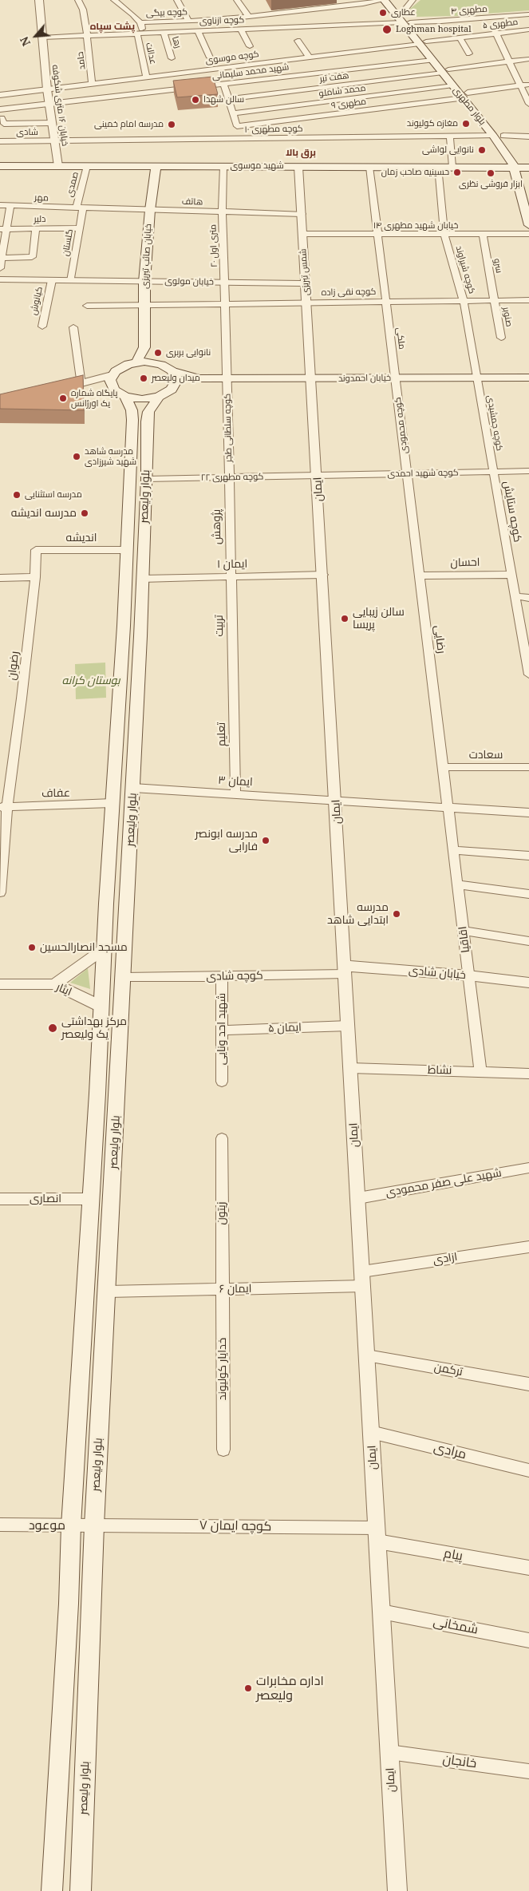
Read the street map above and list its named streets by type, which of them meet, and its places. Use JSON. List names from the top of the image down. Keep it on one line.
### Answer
{"streets":{"main road":["بلوار مطهری","شهید موسوی","خیابان صائب تبریزی","خیابان احمدوند","بلوار ولیعصر"],"street":["مطهری ۴","کوچه بیگی","کوچه ازناوی","مطهری ۵","رها","عدالت","کوچه موسوی","حامد","شهید محمد سلیمانی","هفت تیر","محمد شاملو","مطهری ۹","خیابان ۱۶ متری شکوفه","کوچه مطهری ۱۰","شادی","صمدی","مهر","هاتف","دلیر","خیابان شهید مطهری ۱۴","گلستان","۲۰ متری اول","سرو","کوچه شیراوند","شمس تبریزی","خیابان مولوی","کوچه نقی زاده","کیانوش","صنوبر","ملکی","کوچه جمشیدی","کوچه محمودی","کوچه سلطانی طجر","کوچه شهید احمدی","کوچه مطهری ۲۲","ایمان","کوچه ستایش","پژوهش","اندیشه","احسان","ایمان ۱","تربیت","رضایی","رضوان","تعلیم","سعادت","ایمان ۳","عفاف","اقاقیا","خیابان شادی","کوچه شادی","ایثار","ایمان ۵","شهید احد ونایی","نشاط","شهید علی صفر محمودی","انصاری","زیتون","ازادی","ایمان ۶","خدایار کولیوند","ترکمن","مرادی","موعود","کوچه ایمان ۷","پیام","شمخانی","خانجان"]},"crossings":[["مطهری ۴","کوچه ازناوی"],["مطهری ۴","بلوار مطهری"],["کوچه بیگی","عدالت"],["کوچه بیگی","بلوار مطهری"],["کوچه ازناوی","رها"],["کوچه ازناوی","عدالت"],["کوچه ازناوی","حامد"],["کوچه ازناوی","خیابان ۱۶ متری شکوفه"],["کوچه ازناوی","بلوار مطهری"],["مطهری ۵","کوچه موسوی"],["مطهری ۵","بلوار مطهری"],["عدالت","کوچه موسوی"],["کوچه موسوی","حامد"],["کوچه موسوی","خیابان ۱۶ متری شکوفه"],["کوچه موسوی","بلوار مطهری"],["شهید محمد سلیمانی","خیابان ۱۶ متری شکوفه"],["شهید محمد سلیمانی","بلوار مطهری"],["هفت تیر","بلوار مطهری"],["محمد شاملو","مطهری ۹"],["محمد شاملو","بلوار مطهری"],["مطهری ۹","بلوار مطهری"],["خیابان ۱۶ متری شکوفه","کوچه مطهری ۱۰"],["خیابان ۱۶ متری شکوفه","شادی"],["خیابان ۱۶ متری شکوفه","شهید موسوی"],["بلوار مطهری","کوچه مطهری ۱۰"],["بلوار مطهری","شهید موسوی"],["کوچه مطهری ۱۰","شادی"],["شهید موسوی","صمدی"],["شهید موسوی","۲۰ متری اول"],["شهید موسوی","خیابان صائب تبریزی"],["شهید موسوی","کوچه شیراوند"],["شهید موسوی","شمس تبریزی"],["شهید موسوی","ملکی"],["صمدی","مهر"],["صمدی","هاتف"],["صمدی","گلستان"],["مهر","هاتف"],["مهر","گلستان"],["هاتف","گلستان"],["هاتف","۲۰ متری اول"],["هاتف","خیابان صائب تبریزی"],["هاتف","شمس تبریزی"],["دلیر","گلستان"],["خیابان شهید مطهری ۱۴","سرو"],["خیابان شهید مطهری ۱۴","کوچه شیراوند"],["خیابان شهید مطهری ۱۴","شمس تبریزی"],["خیابان شهید مطهری ۱۴","ملکی"],["گلستان","خیابان مولوی"],["۲۰ متری اول","خیابان مولوی"],["۲۰ متری اول","کوچه نقی زاده"],["۲۰ متری اول","خیابان احمدوند"],["۲۰ متری اول","کوچه سلطانی طجر"],["خیابان صائب تبریزی","خیابان مولوی"],["خیابان صائب تبریزی","کوچه نقی زاده"],["سرو","کوچه نقی زاده"],["سرو","صنوبر"],["کوچه شیراوند","کوچه نقی زاده"],["کوچه شیراوند","خیابان احمدوند"],["کوچه شیراوند","کوچه جمشیدی"],["شمس تبریزی","خیابان مولوی"],["شمس تبریزی","کوچه نقی زاده"],["شمس تبریزی","خیابان احمدوند"],["شمس تبریزی","ایمان"],["خیابان مولوی","کیانوش"],["کوچه نقی زاده","صنوبر"],["کوچه نقی زاده","ملکی"],["ملکی","خیابان احمدوند"],["ملکی","کوچه محمودی"],["خیابان احمدوند","کوچه جمشیدی"],["خیابان احمدوند","کوچه محمودی"],["خیابان احمدوند","کوچه سلطانی طجر"],["خیابان احمدوند","ایمان"],["کوچه جمشیدی","کوچه شهید احمدی"],["کوچه جمشیدی","کوچه ستایش"],["کوچه محمودی","کوچه شهید احمدی"],["کوچه محمودی","رضایی"],["کوچه سلطانی طجر","کوچه مطهری ۲۲"],["کوچه سلطانی طجر","پژوهش"],["کوچه شهید احمدی","کوچه مطهری ۲۲"],["کوچه شهید احمدی","ایمان"],["کوچه شهید احمدی","کوچه ستایش"],["کوچه شهید احمدی","رضایی"],["کوچه مطهری ۲۲","ایمان"],["کوچه مطهری ۲۲","بلوار ولیعصر"],["کوچه مطهری ۲۲","پژوهش"],["ایمان","ایمان ۱"],["ایمان","ایمان ۳"],["ایمان","خیابان شادی"],["ایمان","کوچه شادی"],["ایمان","ایمان ۵"],["ایمان","نشاط"],["ایمان","شهید علی صفر محمودی"],["ایمان","ازادی"],["ایمان","ایمان ۶"],["ایمان","ترکمن"],["ایمان","مرادی"],["ایمان","کوچه ایمان ۷"],["ایمان","پیام"],["ایمان","شمخانی"],["ایمان","خانجان"],["بلوار ولیعصر","اندیشه"],["بلوار ولیعصر","ایمان ۱"],["بلوار ولیعصر","ایمان ۳"],["بلوار ولیعصر","عفاف"],["بلوار ولیعصر","کوچه شادی"],["بلوار ولیعصر","ایثار"],["بلوار ولیعصر","انصاری"],["بلوار ولیعصر","ایمان ۶"],["بلوار ولیعصر","موعود"],["بلوار ولیعصر","کوچه ایمان ۷"],["کوچه ستایش","احسان"],["پژوهش","ایمان ۱"],["پژوهش","تربیت"],["اندیشه","رضوان"],["احسان","رضایی"],["ایمان ۱","تربیت"],["تربیت","تعلیم"],["رضایی","سعادت"],["رضایی","ایمان ۳"],["رضایی","اقاقیا"],["رضوان","عفاف"],["تعلیم","ایمان ۳"],["ایمان ۳","اقاقیا"],["اقاقیا","خیابان شادی"],["اقاقیا","نشاط"],["خیابان شادی","کوچه شادی"],["کوچه شادی","شهید احد ونایی"],["ایمان ۵","شهید احد ونایی"],["زیتون","ایمان ۶"],["زیتون","خدایار کولیوند"],["ایمان ۶","خدایار کولیوند"],["موعود","کوچه ایمان ۷"],["کوچه ایمان ۷","پیام"]],"districts":["پشت سپاه","برق بالا"],"parks":["بوستان کرانه"],"places":["عطاری","Loghman hospital","سالن شهدا","مغازه کولیوند","مدرسه امام خمینی","نانوایی لواشی","حسینیه صاحب زمان","ابزار فروشی نظری","نانوایی بربری","میدان ولیعصر","پایگاه شماره یک اورژانس","مدرسه شاهد شهید شیرزادی","مدرسه استثنایی","مدرسه اندیشه","سالن زیبایی پریسا","مدرسه ابونصر فارابی","مدرسه ابتدایی شاهد","مسجد انصارالحسین","مرکز بهداشتی یک ولیعصر","اداره مخابرات ولیعصر"],"north":"bottom left"}
